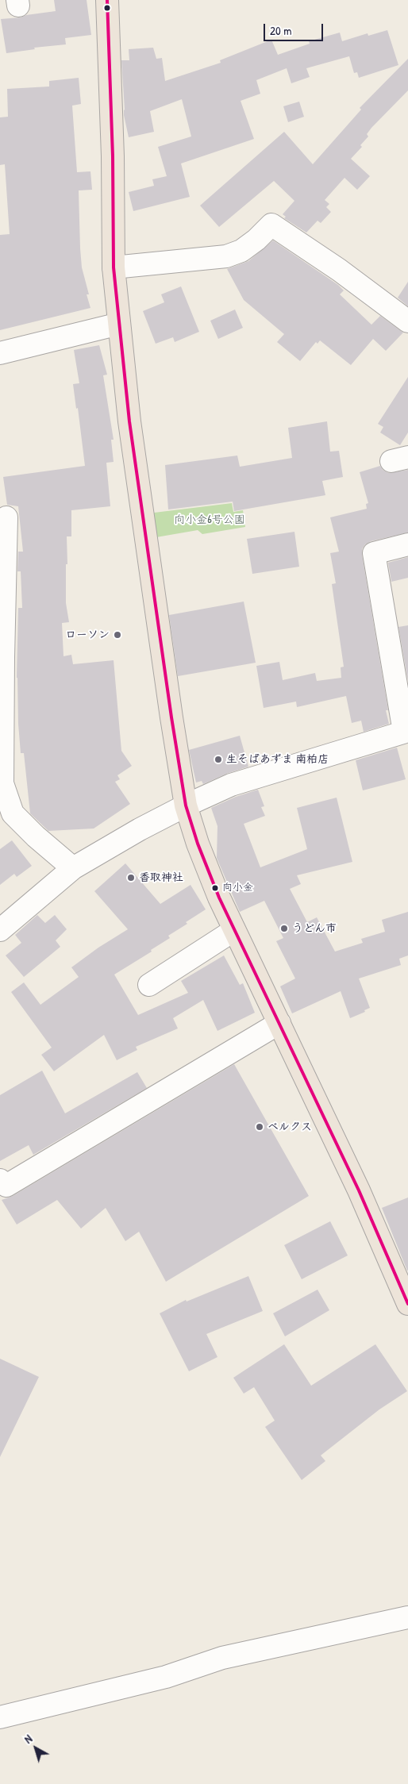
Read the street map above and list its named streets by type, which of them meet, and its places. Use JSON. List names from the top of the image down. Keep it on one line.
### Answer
{"parks":["向小金6号公園"],"places":["ローソン","生そばあずま 南柏店","香取神社","向小金","うどん市","ベルクス"],"scale_bar":"20 m","north":"top left"}
